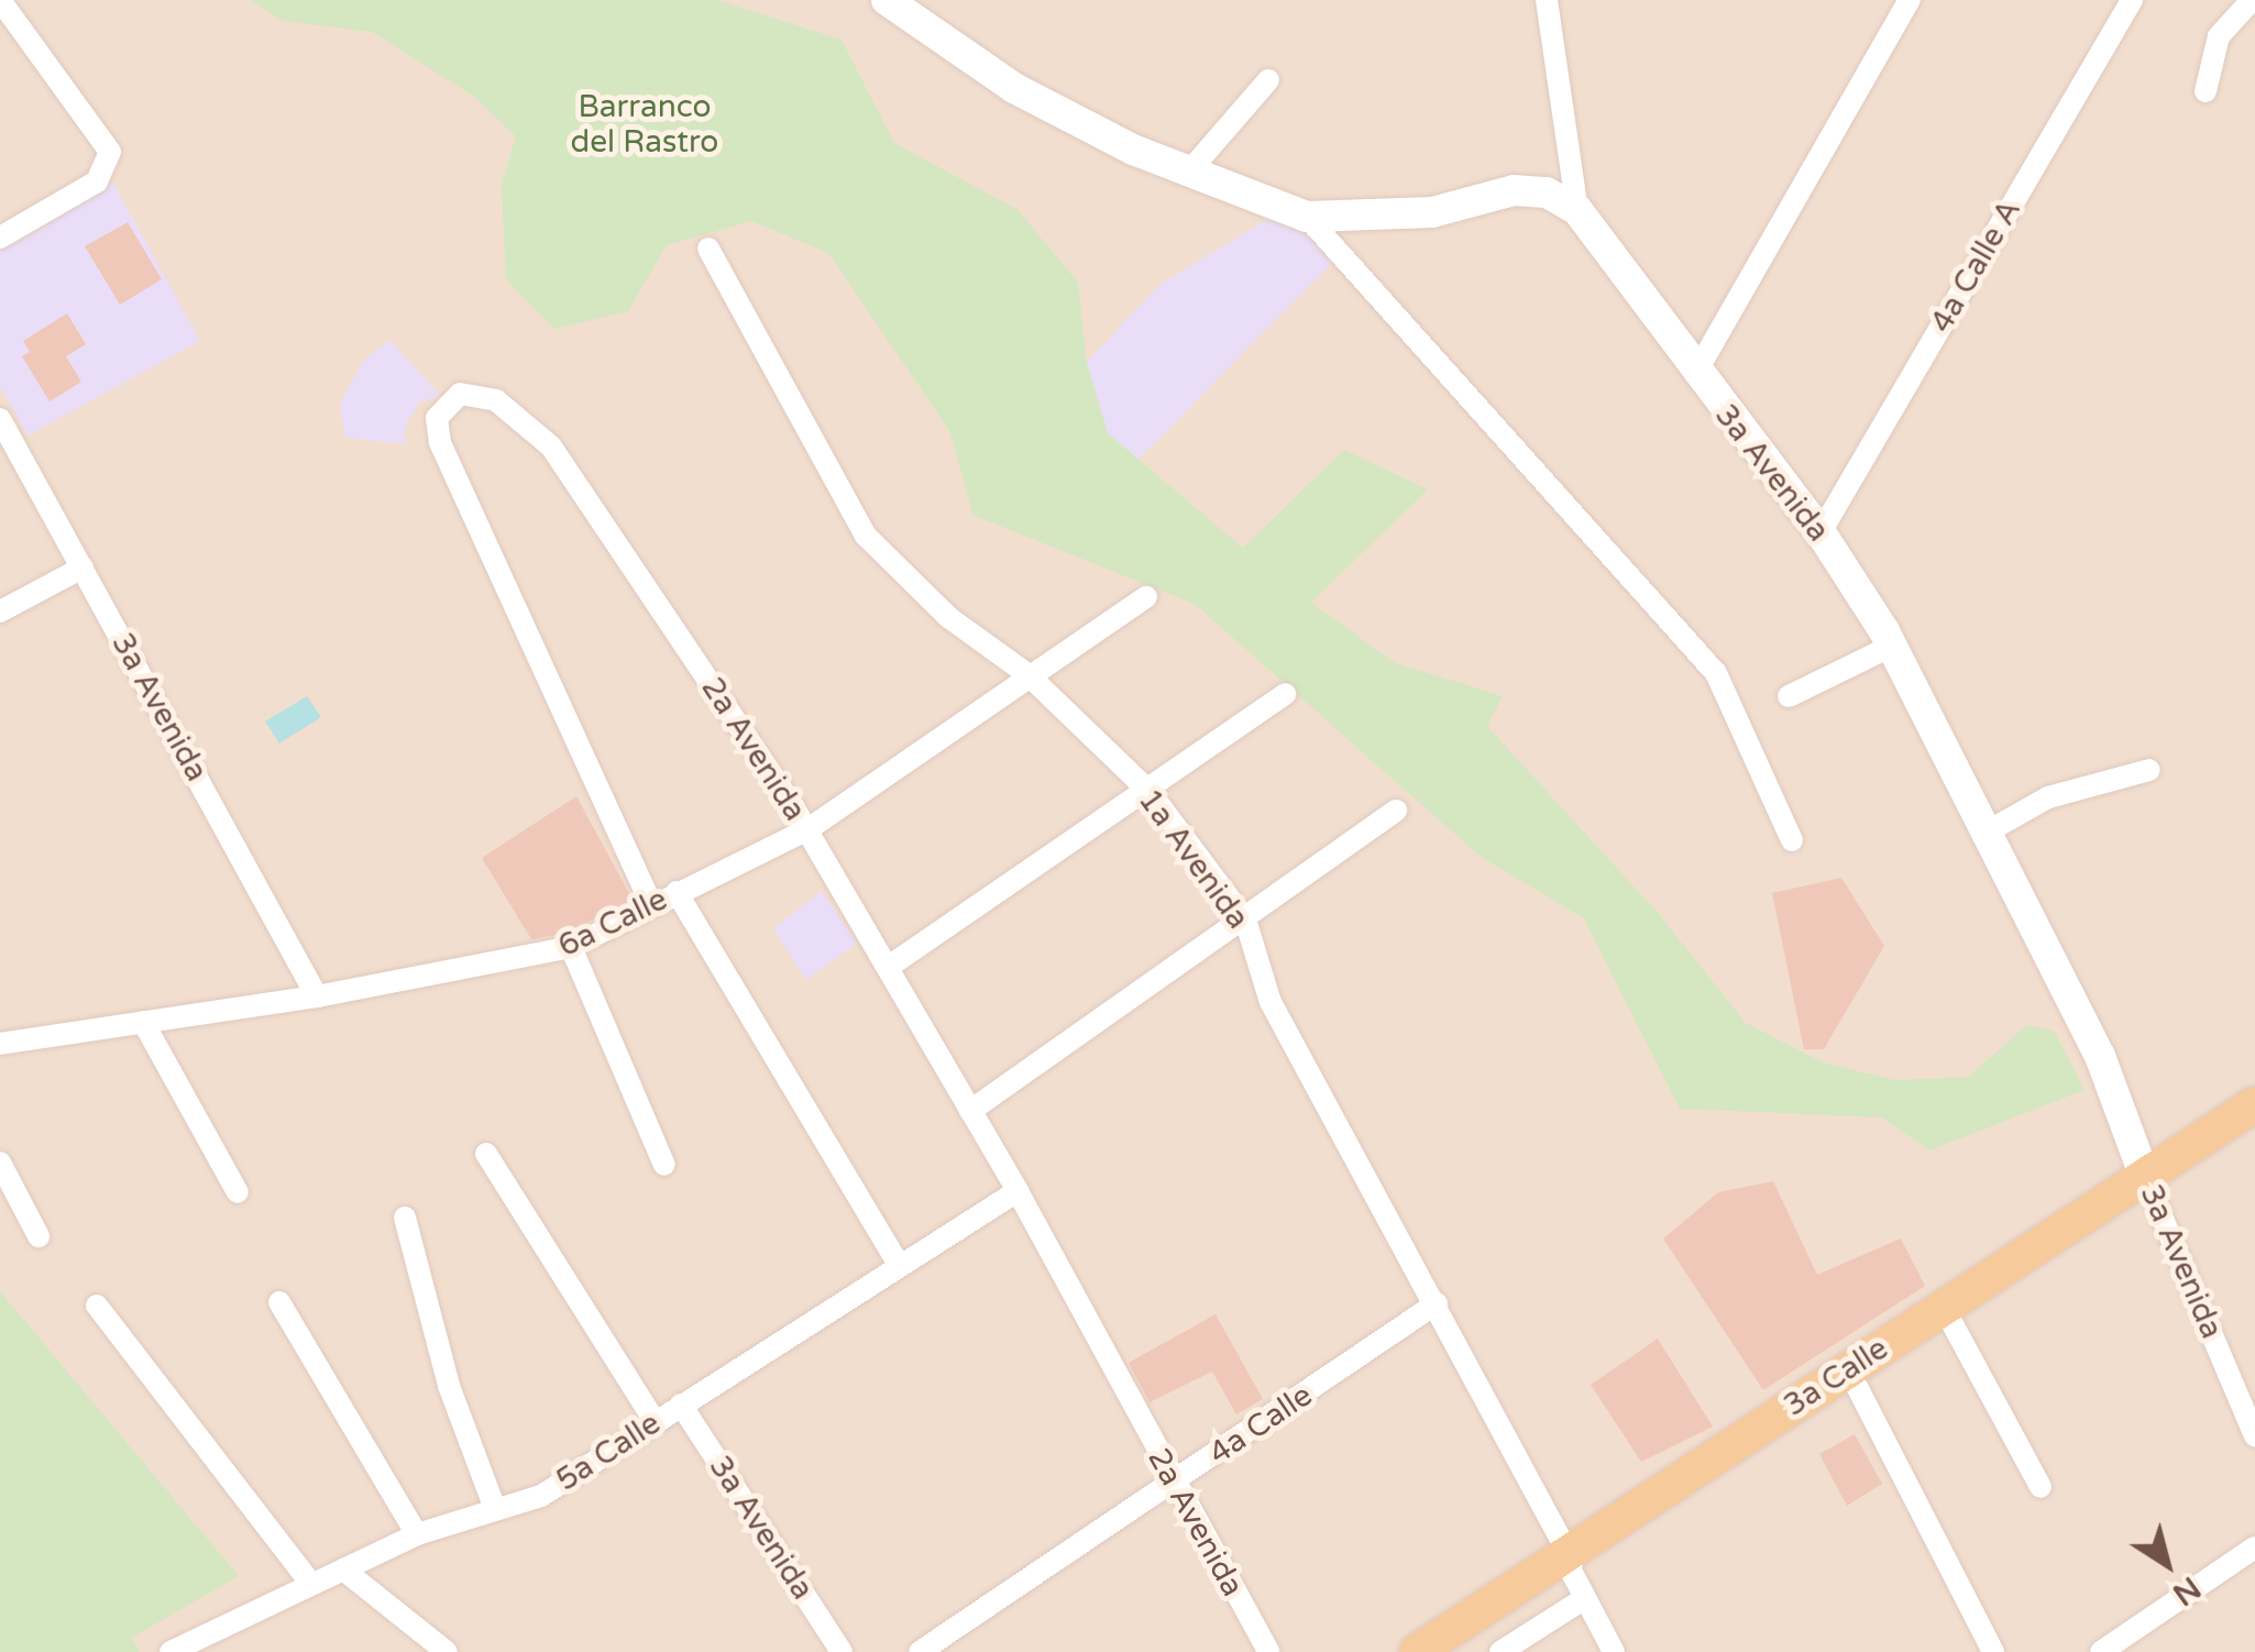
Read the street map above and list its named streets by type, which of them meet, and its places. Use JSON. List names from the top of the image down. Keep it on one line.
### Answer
{"streets":{"main road":["3a Avenida","3a Calle"],"street":["4a Calle A","2a Avenida","1a Avenida","6a Calle","4a Calle","5a Calle"]},"crossings":[["4a Calle A","3a Avenida"],["3a Avenida","6a Calle"],["3a Avenida","3a Calle"],["3a Avenida","5a Calle"],["2a Avenida","6a Calle"],["2a Avenida","4a Calle"],["2a Avenida","5a Calle"],["1a Avenida","6a Calle"],["1a Avenida","3a Calle"],["1a Avenida","4a Calle"]],"parks":["Barranco del Rastro"],"north":"bottom right"}
